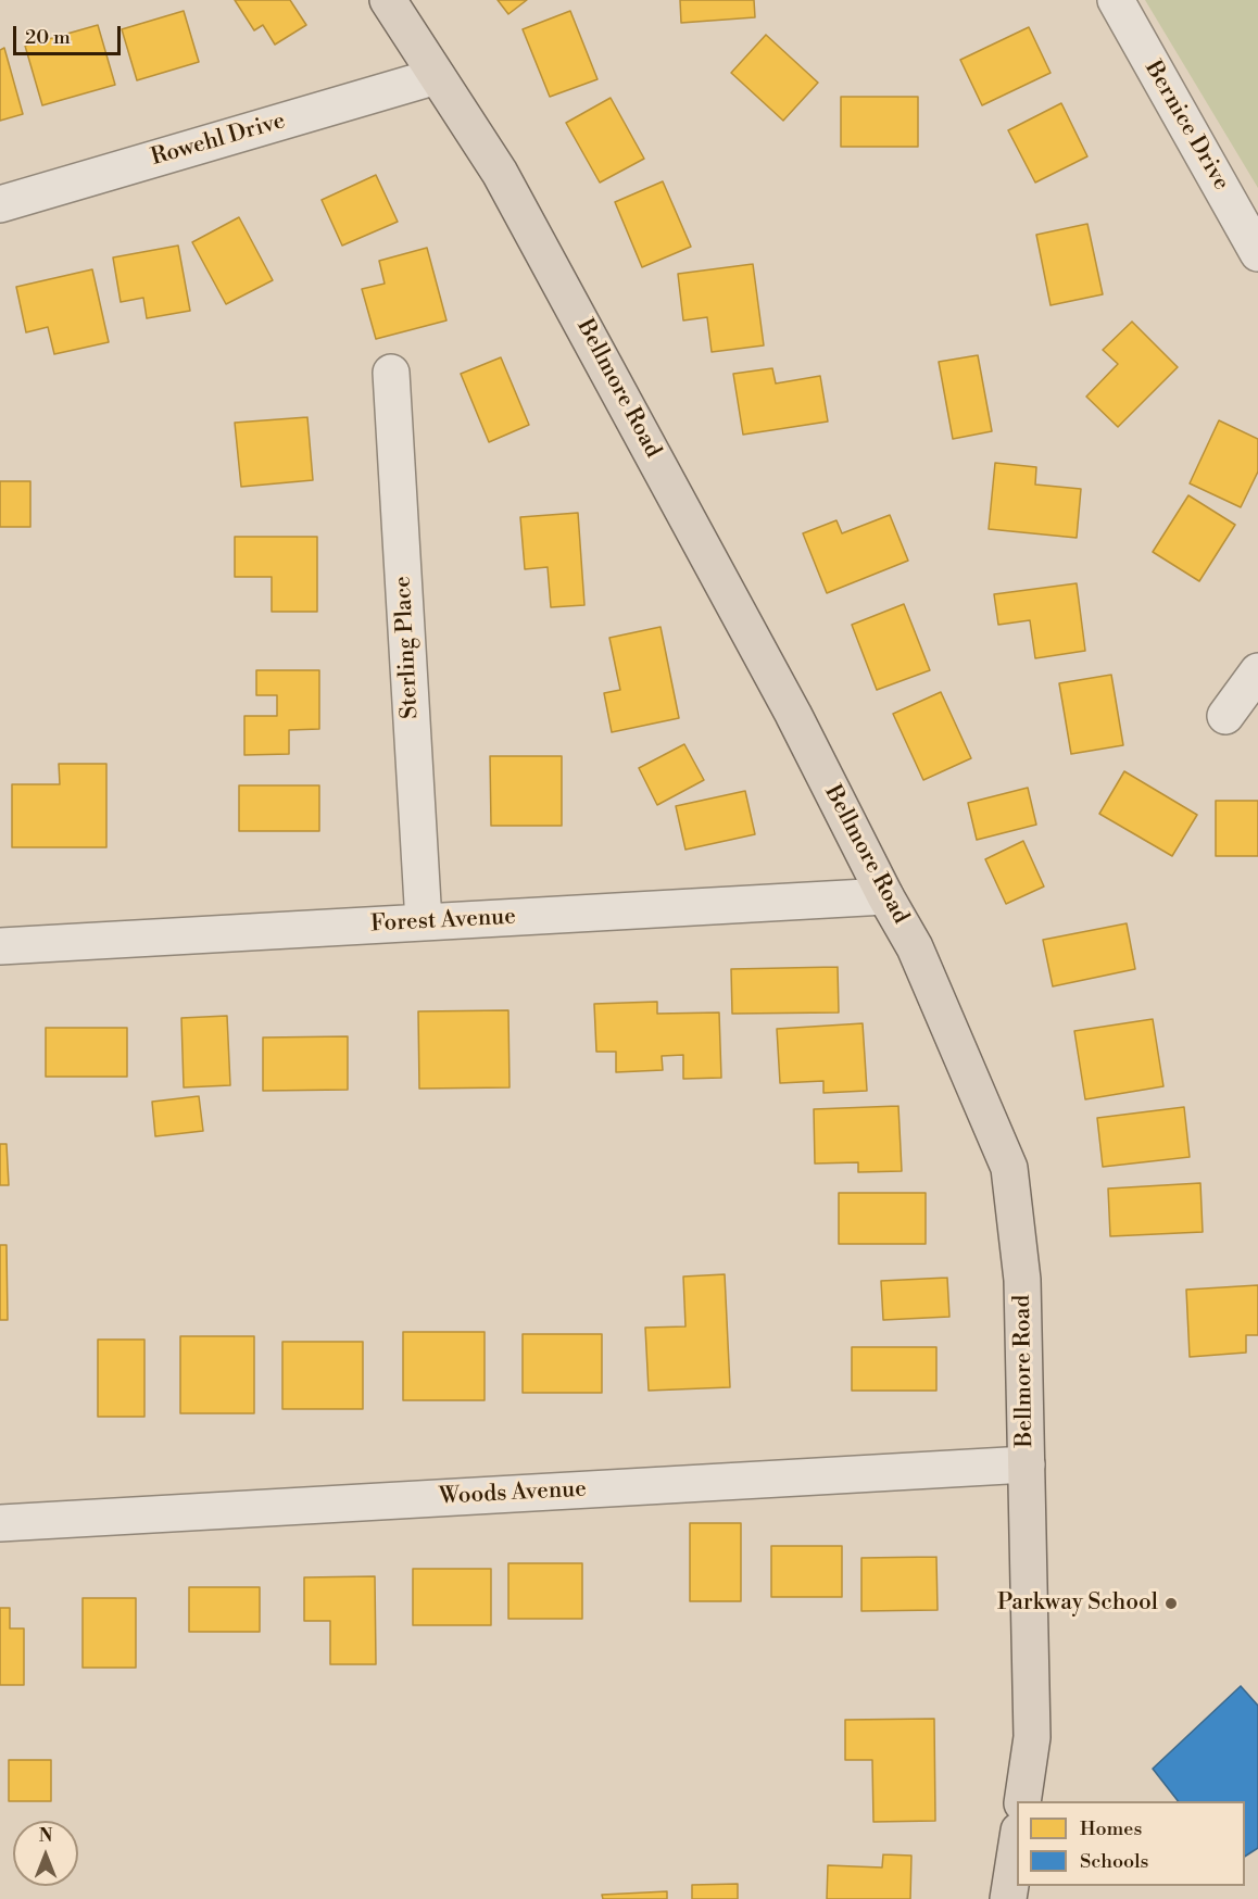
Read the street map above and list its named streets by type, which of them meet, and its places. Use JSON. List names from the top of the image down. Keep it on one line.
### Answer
{"streets":{"main road":["Bellmore Road"],"street":["Bernice Drive","Rowehl Drive","Sterling Place","Forest Avenue","Woods Avenue"]},"crossings":[["Rowehl Drive","Bellmore Road"],["Bellmore Road","Forest Avenue"],["Bellmore Road","Woods Avenue"],["Sterling Place","Forest Avenue"]],"places":["Parkway School"],"legend":["Homes","Schools"],"scale_bar":"20 m","north":"top"}
